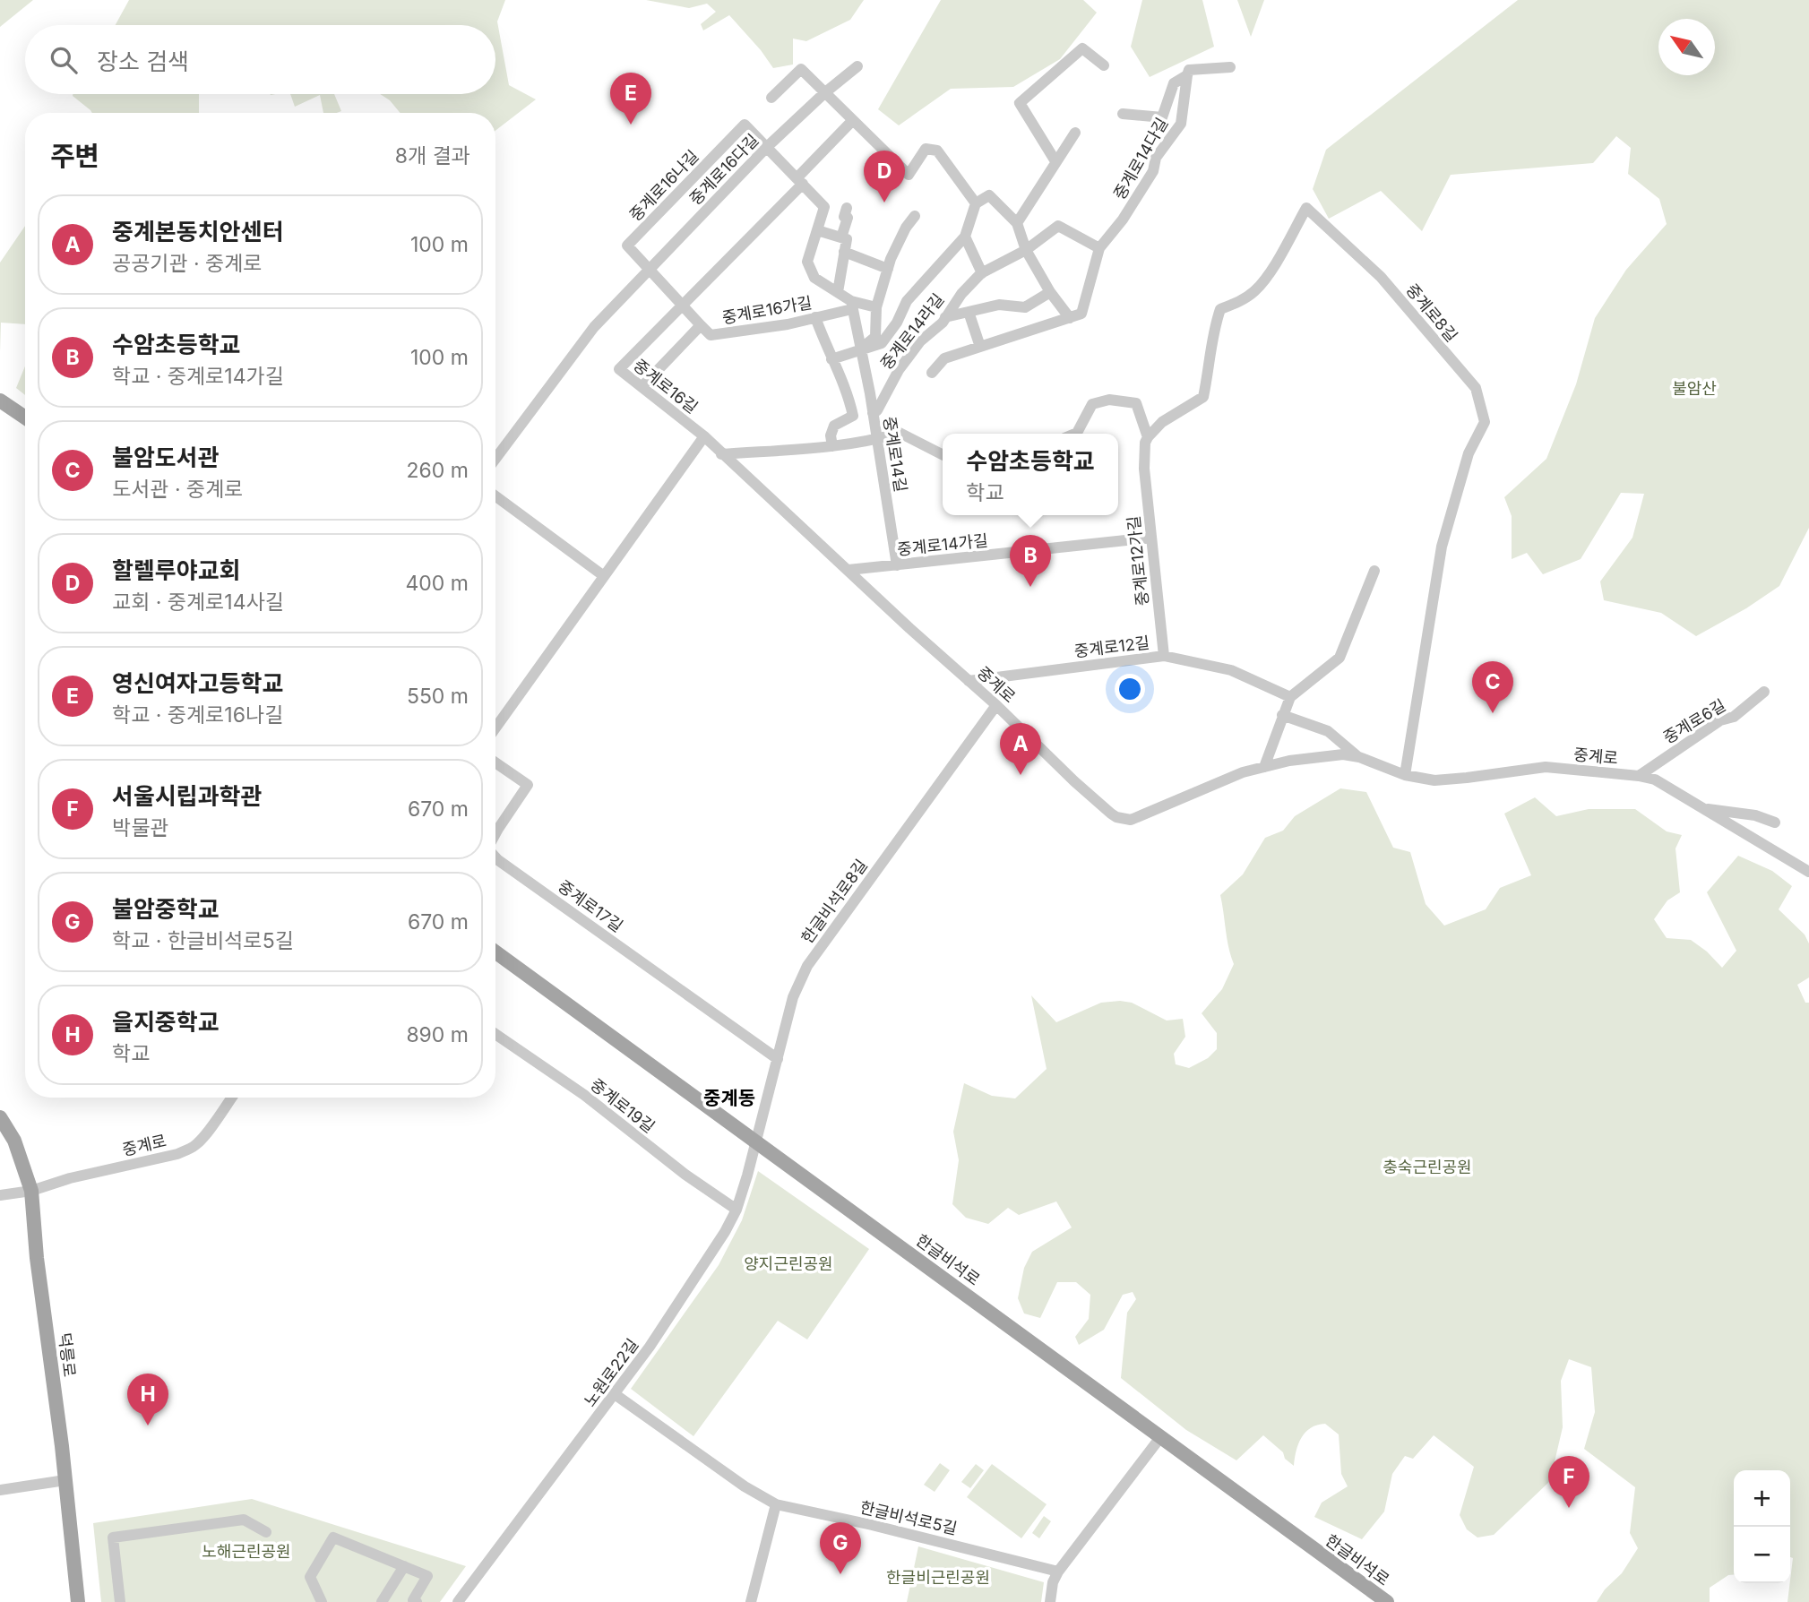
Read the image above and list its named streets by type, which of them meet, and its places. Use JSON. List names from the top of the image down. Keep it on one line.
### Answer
{"streets":{"main road":["한글비석로","덕릉로"],"street":["중계로14다길","중계로16다길","중계로16나길","중계로16가길","중계로8길","중계로14라길","중계로16길","중계로14길","중계로14가길","중계로12가길","중계로12길","중계로","중계로6길","한글비석로8길","중계로17길","중계로19길","노원로22길","한글비석로5길"]},"crossings":[["중계로14다길","중계로14라길"],["중계로16다길","중계로16나길"],["중계로16나길","중계로16길"],["중계로16가길","중계로16길"],["중계로16가길","중계로14길"],["중계로8길","중계로12가길"],["중계로8길","중계로"],["중계로14라길","중계로14길"],["중계로16길","중계로"],["중계로14길","중계로14가길"],["중계로14가길","중계로12가길"],["중계로14가길","중계로"],["중계로12가길","중계로12길"],["중계로12길","중계로"],["중계로","중계로6길"],["중계로","한글비석로8길"],["중계로","덕릉로"],["한글비석로8길","중계로17길"],["한글비석로8길","한글비석로"],["한글비석로8길","노원로22길"],["중계로19길","노원로22길"],["한글비석로","노원로22길"],["노원로22길","한글비석로5길"]],"districts":["중계동"],"parks":["불암산","충숙근린공원","양지근린공원","노해근린공원","한글비근린공원"],"north":"top left","page":{"search":"장소 검색","pins":["E","D","B","C","A","H","F","G"],"heading":["주변","8개 결과"],"list":[{"mark":"A","name":"중계본동치안센터","note":"공공기관 · 중계로","value":"100 m"},{"mark":"B","name":"수암초등학교","note":"학교 · 중계로14가길","value":"100 m"},{"mark":"C","name":"불암도서관","note":"도서관 · 중계로","value":"260 m"},{"mark":"D","name":"할렐루야교회","note":"교회 · 중계로14사길","value":"400 m"},{"mark":"E","name":"영신여자고등학교","note":"학교 · 중계로16나길","value":"550 m"},{"mark":"F","name":"서울시립과학관","note":"박물관","value":"670 m"},{"mark":"G","name":"불암중학교","note":"학교 · 한글비석로5길","value":"670 m"},{"mark":"H","name":"을지중학교","note":"학교","value":"890 m"}],"popup":["수암초등학교","학교"],"map_buttons":["+","−"]}}
